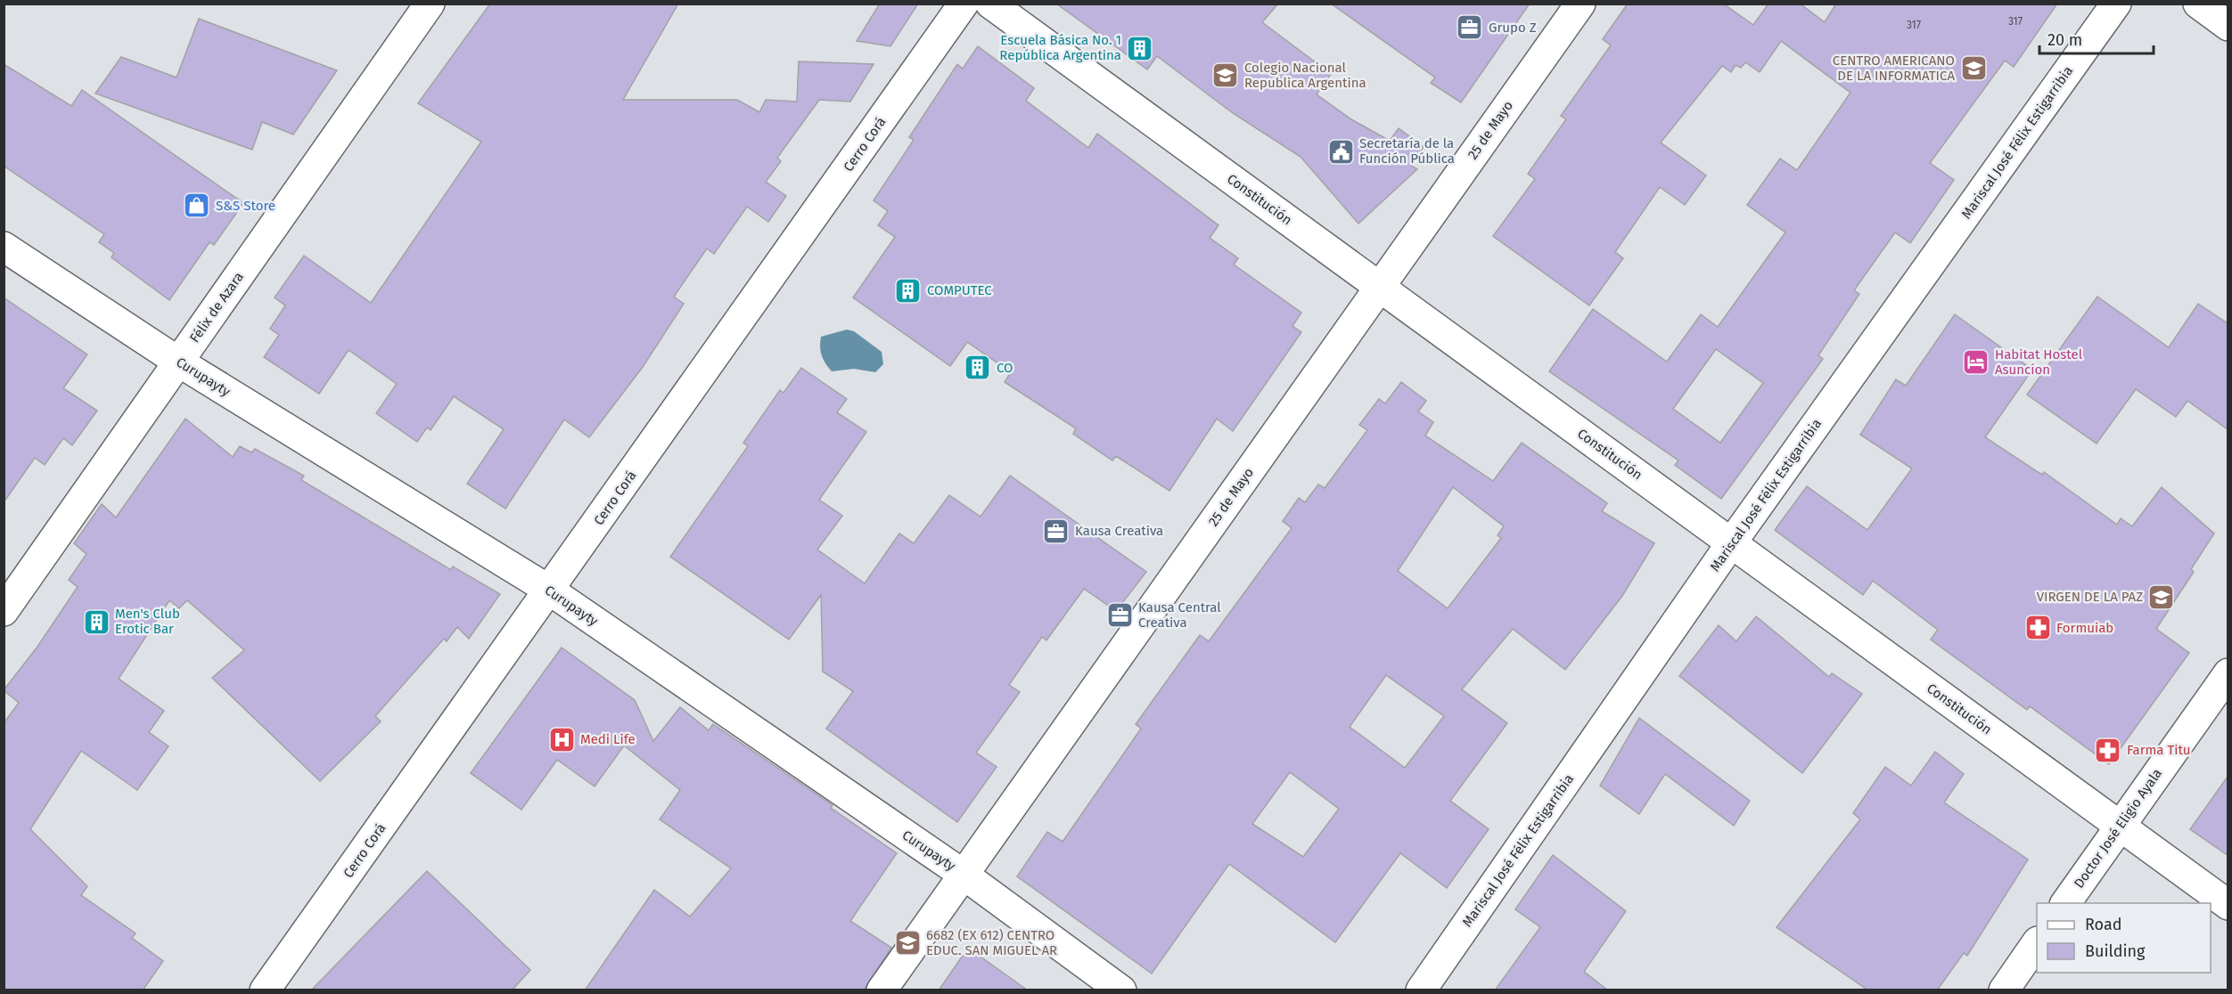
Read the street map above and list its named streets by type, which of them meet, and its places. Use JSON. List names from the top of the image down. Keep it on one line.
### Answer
{"streets":{"street":["25 de Mayo","Mariscal José Félix Estigarribia","Cerro Corá","Constitución","Félix de Azara","Curupayty","Doctor José Eligio Ayala"]},"crossings":[["25 de Mayo","Constitución"],["25 de Mayo","Curupayty"],["Mariscal José Félix Estigarribia","Constitución"],["Cerro Corá","Curupayty"],["Constitución","Doctor José Eligio Ayala"],["Félix de Azara","Curupayty"]],"places":{"office":["Grupo Z","Kausa Creativa","Kausa Central Creativa"],"building":["Escuela Básica No. 1 República Argentina","COMPUTEC","CO","Men's Club Erotic Bar"],"school or university":["CENTRO AMERICANO DE LA INFORMATICA","Colegio Nacional Republica Argentina","VIRGEN DE LA PAZ","6682 (EX 612) CENTRO EDUC. SAN MIGUEL AR"],"public building":["Secretaría de la Función Pública"],"shop":["S&S Store"],"hotel":["Habitat Hostel Asuncíon"],"pharmacy":["Formuiab","Farma Titu"],"hospital":["Medi Life"]},"house_numbers":["317","317"],"legend":["Road","Building"],"scale_bar":"20 m"}
